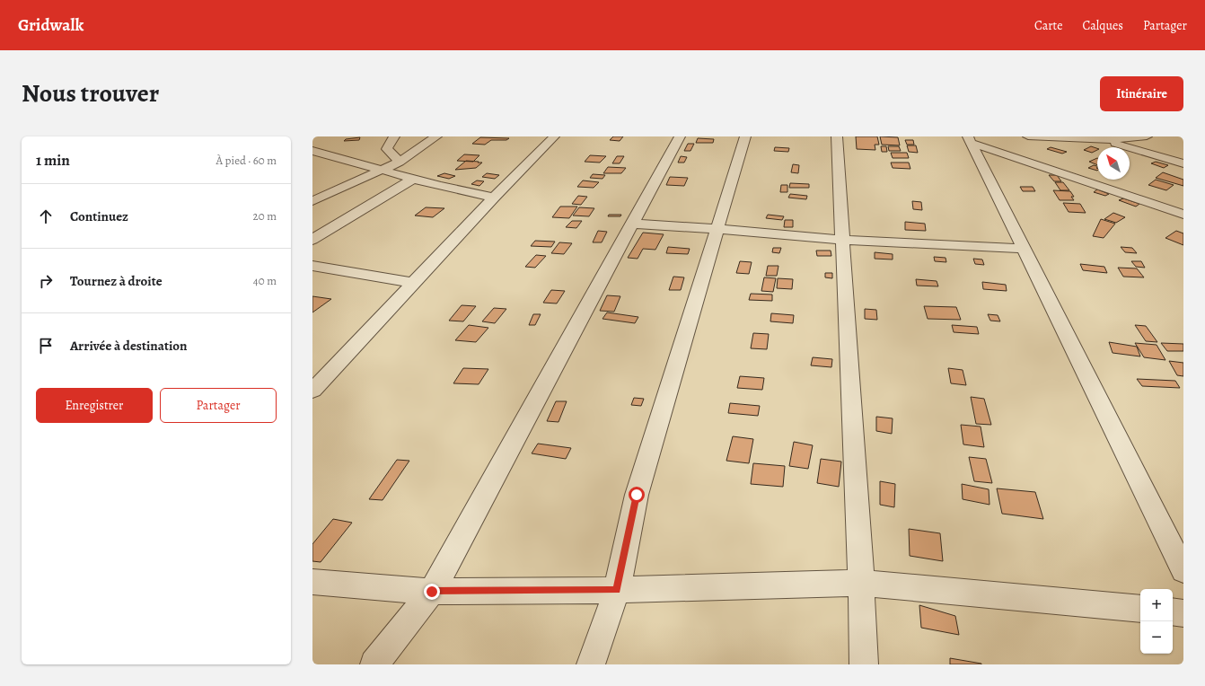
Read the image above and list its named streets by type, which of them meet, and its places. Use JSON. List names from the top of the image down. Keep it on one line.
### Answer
{"north":"top left","page":{"header":"Gridwalk","nav":["Carte","Calques","Partager"],"title":"Nous trouver","buttons":["Itinéraire",["Enregistrer","Partager"]],"heading":["1 min","À pied · 60 m"],"list":[["Continuez","20 m"],["Tournez à droite","40 m"],"Arrivée à destination"],"map_buttons":["+","−"]}}
